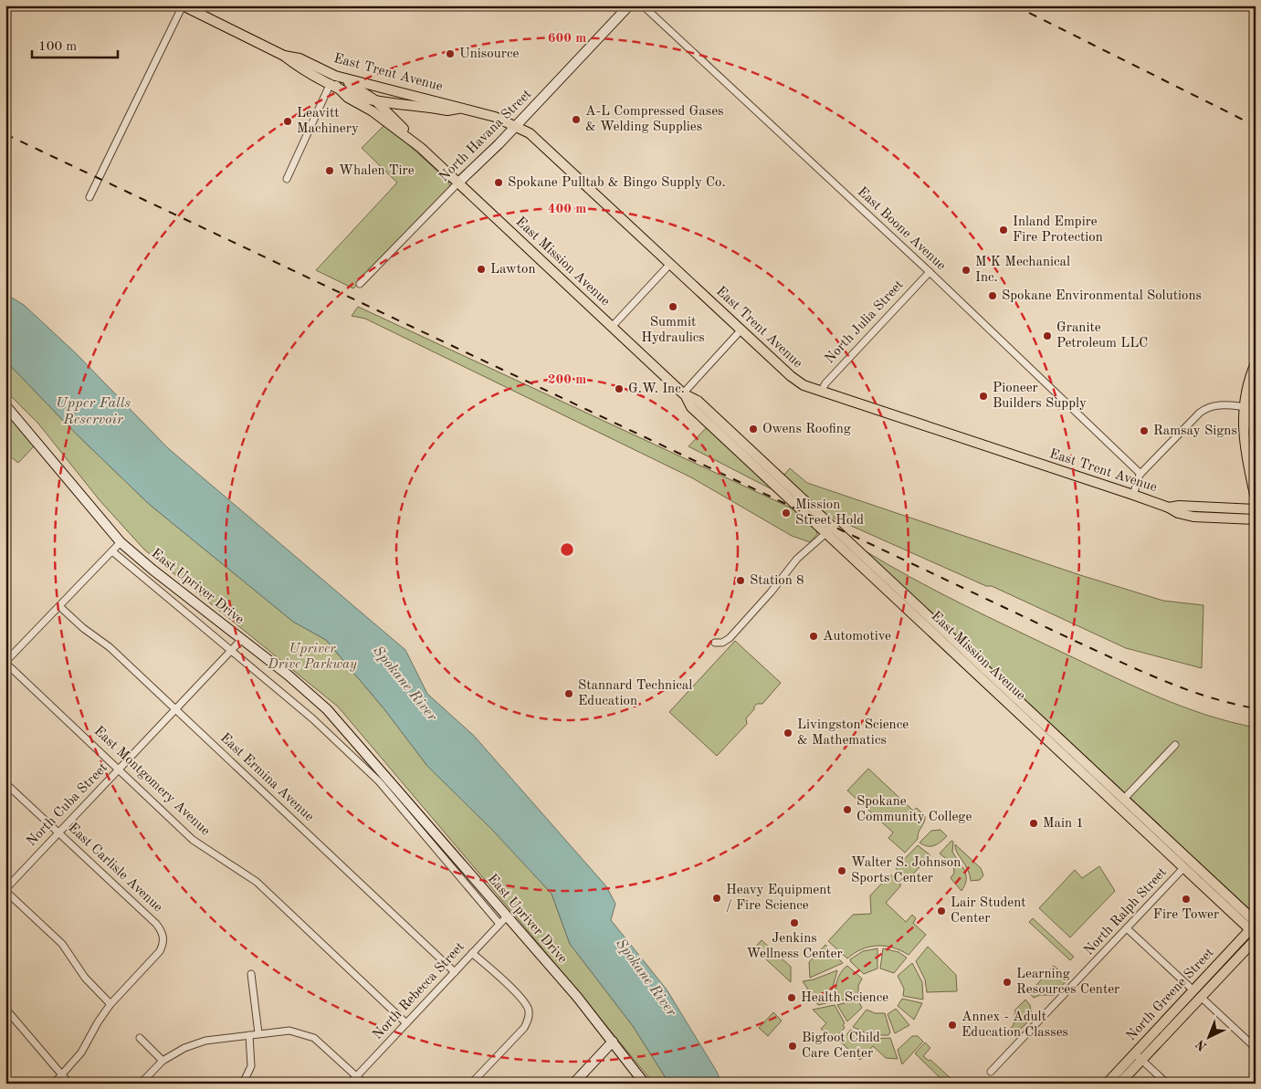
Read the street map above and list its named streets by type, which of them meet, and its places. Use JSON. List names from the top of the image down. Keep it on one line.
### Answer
{"streets":{"main road":["East Trent Avenue","East Mission Avenue","North Greene Street"],"street":["North Havana Street","East Boone Avenue","North Julia Street","East Upriver Drive","East Ermina Avenue","East Montgomery Avenue","North Cuba Street","East Carlisle Avenue","North Ralph Street","North Rebecca Street"]},"crossings":[["East Trent Avenue","North Havana Street"],["East Trent Avenue","East Mission Avenue"],["East Trent Avenue","North Julia Street"],["North Havana Street","East Mission Avenue"],["East Boone Avenue","North Julia Street"],["East Mission Avenue","North Ralph Street"],["East Mission Avenue","North Greene Street"],["East Upriver Drive","North Cuba Street"],["East Upriver Drive","North Rebecca Street"],["East Ermina Avenue","North Cuba Street"],["East Ermina Avenue","North Rebecca Street"],["East Montgomery Avenue","North Cuba Street"],["East Montgomery Avenue","North Rebecca Street"],["North Cuba Street","East Carlisle Avenue"]],"water":["Upper Falls Reservoir","Spokane River"],"parks":["Upriver Drive Parkway"],"places":["Unisource","A-L Compressed Gases & Welding Supplies","Leavitt Machinery","Whalen Tire","Spokane Pulltab & Bingo Supply Co.","Inland Empire Fire Protection","Lawton","M K Mechanical Inc.","Spokane Environmental Solutions","Summit Hydraulics","Granite Petroleum LLC","G.W. Inc.","Pioneer Builders Supply","Owens Roofing","Ramsay Signs","Mission Street Hold","Station 8","Automotive","Stannard Technical Education","Livingston Science & Mathematics","Spokane Community College","Main 1","Walter S. Johnson Sports Center","Heavy Equipment / Fire Science","Fire Tower","Lair Student Center","Jenkins Wellness Center","Learning Resources Center","Health Science","Annex - Adult Education Classes","Bigfoot Child Care Center"],"scale_bar":"100 m","north":"bottom left","rings":["600 m","400 m","200 m"]}
